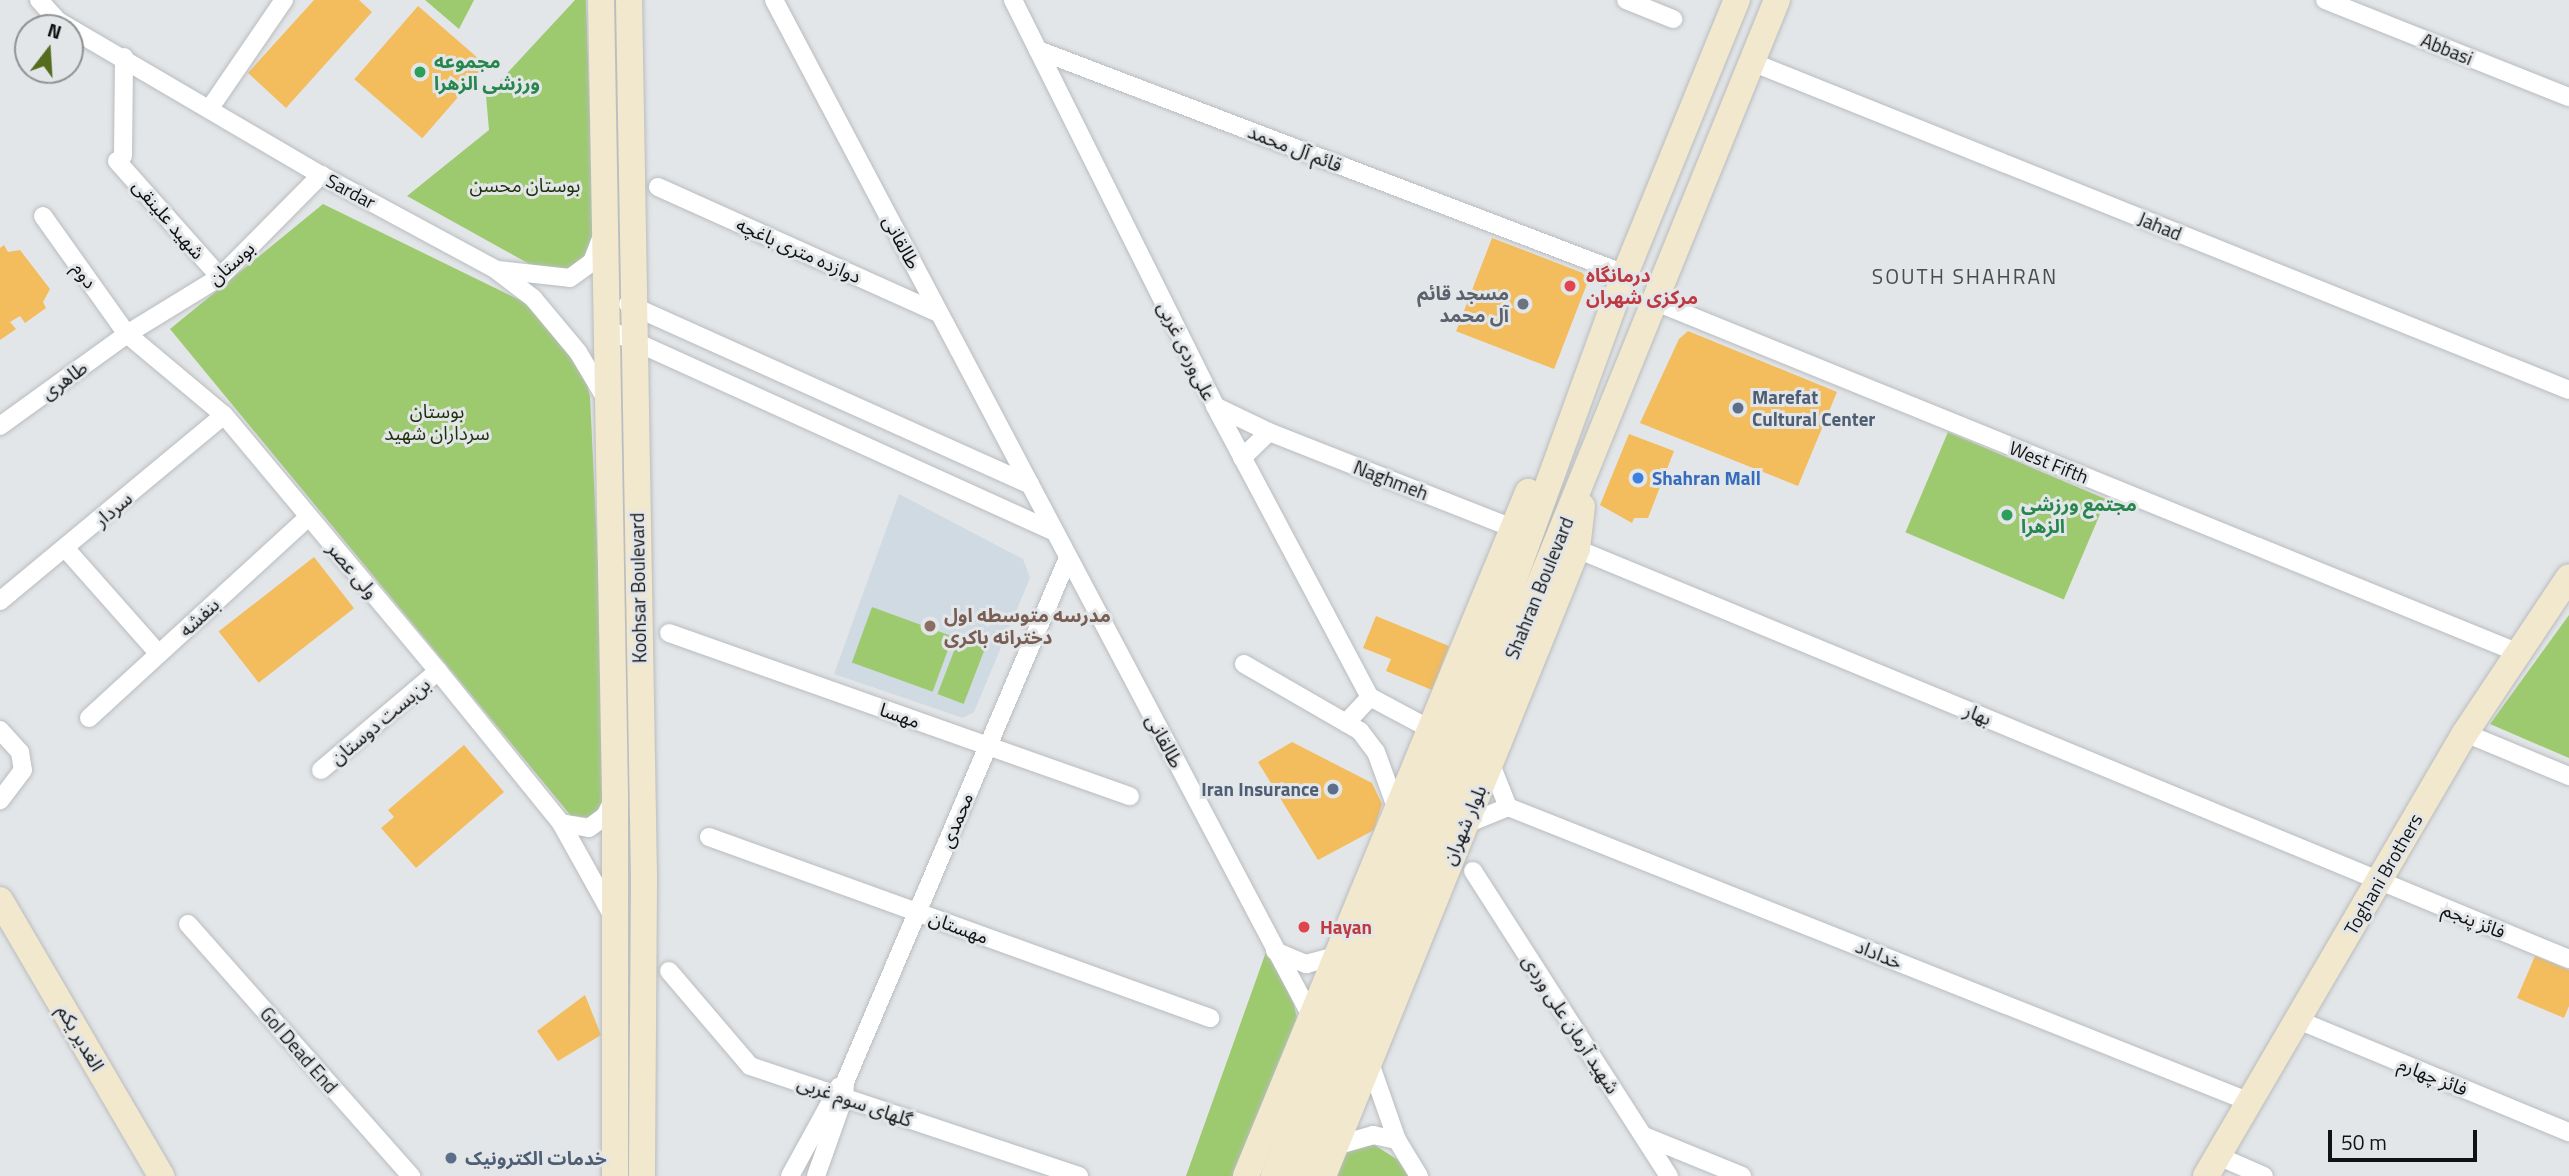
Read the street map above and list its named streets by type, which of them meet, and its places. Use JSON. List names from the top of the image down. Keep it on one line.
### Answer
{"streets":{"main road":["Koohsar Boulevard","Shahran Boulevard","بلوار شهران","Toghani Brothers","الغدیر یکم"],"street":["Abbasi","قائم آل محمد","Sardar","شهید علینقی","Jahad","طالقانی","دوازده متری باغچه","بوستان","دوم","علی‌وردی غربی","طاهری","West Fifth","Naghmeh","سردار","ولی عصر","بنفشه","بهار","مهسا","بن‌بست دوستان","محمدی","فائز پنجم","مهستان","خداداد","شهید آرمان علی وردی","Gol Dead End","فائز چهارم","گلهای سوم غربی"]},"crossings":[["قائم آل محمد","علی‌وردی غربی"],["قائم آل محمد","Shahran Boulevard"],["Sardar","شهید علینقی"],["Sardar","بوستان"],["Sardar","Koohsar Boulevard"],["شهید علینقی","بوستان"],["Jahad","Shahran Boulevard"],["طالقانی","دوازده متری باغچه"],["طالقانی","Shahran Boulevard"],["طالقانی","محمدی"],["بوستان","دوم"],["بوستان","طاهری"],["بوستان","ولی عصر"],["دوم","طاهری"],["دوم","ولی عصر"],["علی‌وردی غربی","Naghmeh"],["طاهری","ولی عصر"],["West Fifth","Shahran Boulevard"],["West Fifth","Toghani Brothers"],["Naghmeh","Shahran Boulevard"],["سردار","ولی عصر"],["ولی عصر","Koohsar Boulevard"],["ولی عصر","بنفشه"],["ولی عصر","بن‌بست دوستان"],["Shahran Boulevard","بلوار شهران"],["بهار","بلوار شهران"],["بهار","Toghani Brothers"],["بهار","فائز پنجم"],["مهسا","محمدی"],["محمدی","مهستان"],["محمدی","گلهای سوم غربی"],["Toghani Brothers","فائز پنجم"],["Toghani Brothers","خداداد"],["Toghani Brothers","فائز چهارم"]],"districts":["SOUTH SHAHRAN"],"parks":["بوستان محسن","بوستان سرداران شهید"],"places":["مجموعه ورزشی الزهرا","درمانگاه مرکزی شهران","مسجد قائم آل محمد","Marefat Cultural Center","Shahran Mall","مجتمع ورزشی الزهرا","مدرسه متوسطه اول دخترانه باکری","Iran Insurance","Hayan","خدمات الکترونیک"],"scale_bar":"50 m","north":"top"}
